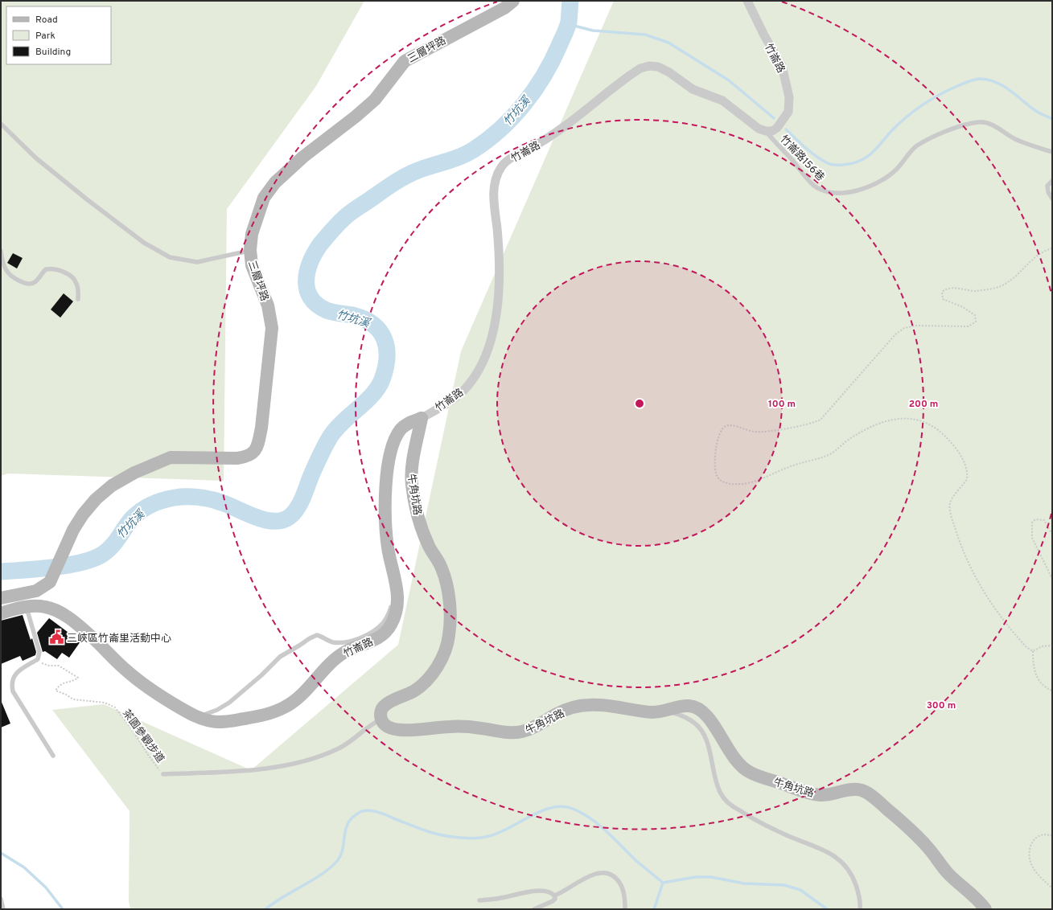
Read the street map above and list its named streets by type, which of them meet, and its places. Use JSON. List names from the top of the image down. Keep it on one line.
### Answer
{"streets":{"street":["三層坪路","竹崙路","牛角坑路"],"lane":["竹崙路156巷"],"path":["茶園參觀步道"]},"crossings":[["竹崙路","竹崙路156巷"],["竹崙路","牛角坑路"]],"water":["竹坑溪"],"places":{"public building":["三峽區竹崙里活動中心"]},"legend":["Road","Park","Building"],"rings":["100 m","200 m","300 m"]}
